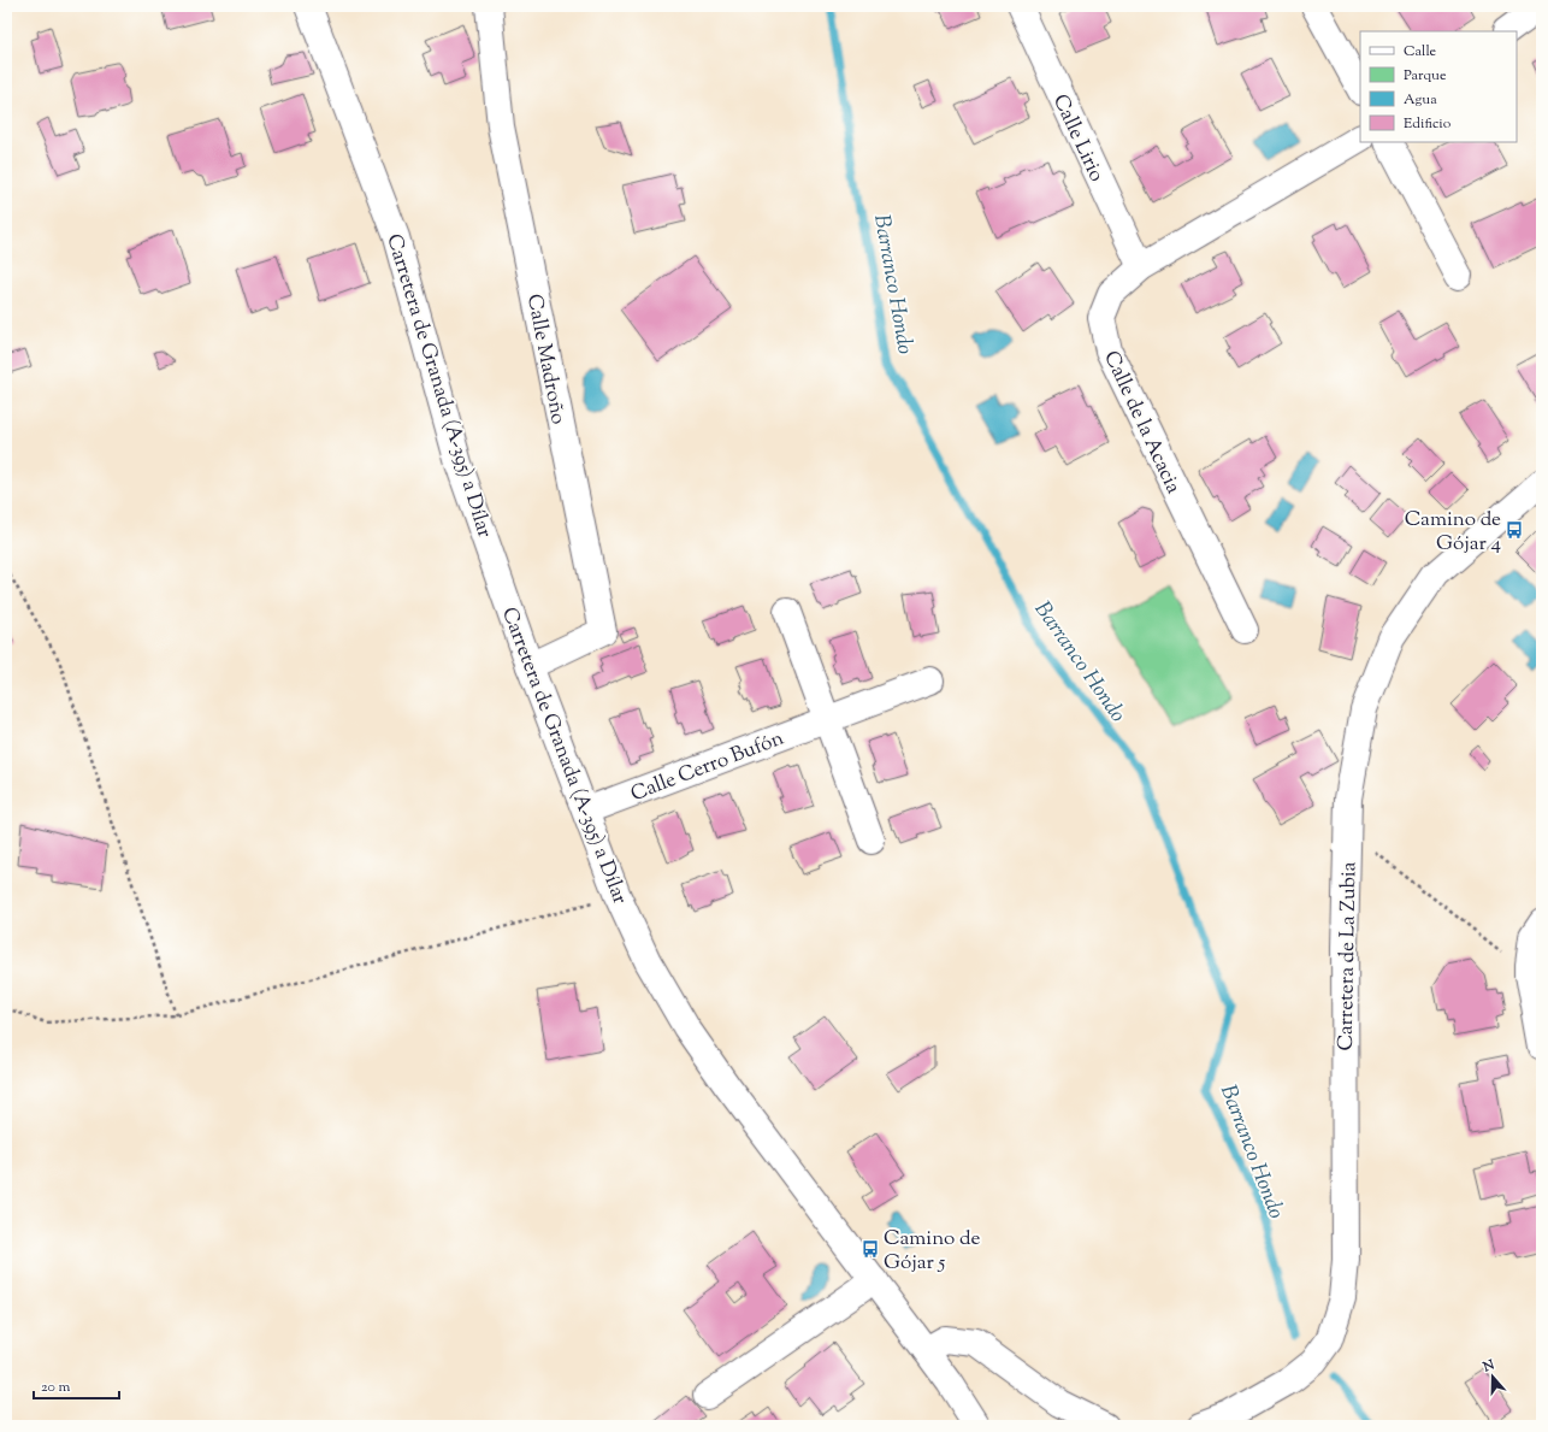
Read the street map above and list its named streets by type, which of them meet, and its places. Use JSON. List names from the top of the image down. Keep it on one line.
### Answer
{"streets":{"street":["Calle Lirio","Calle Madroño","Carretera de Granada (A-395) a Dílar","Calle de la Acacia","Calle Cerro Bufón","Carretera de La Zubia"]},"crossings":[["Calle Lirio","Calle de la Acacia"],["Calle Madroño","Carretera de Granada (A-395) a Dílar"],["Carretera de Granada (A-395) a Dílar","Calle Cerro Bufón"]],"water":["Barranco Hondo"],"places":{"bus stop":["Camino de Gójar 4","Camino de Gójar 5"]},"legend":["Calle","Parque","Agua","Edificio"],"scale_bar":"20 m","north":"top"}
